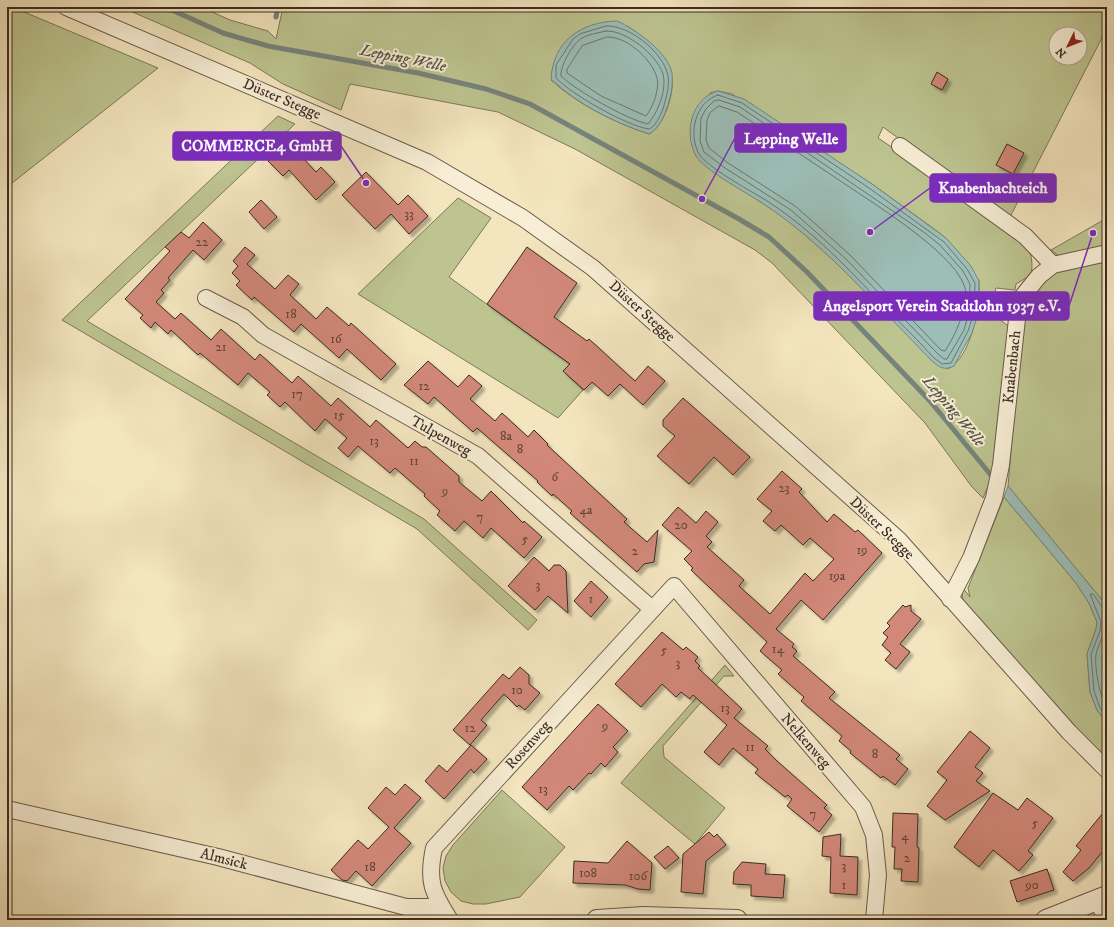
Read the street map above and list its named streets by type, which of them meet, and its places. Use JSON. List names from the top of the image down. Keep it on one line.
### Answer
{"streets":{"street":["Düster Stegge","Knabenbach","Tulpenweg","Nelkenweg","Rosenweg","Almsick"]},"crossings":[["Düster Stegge","Knabenbach"],["Tulpenweg","Rosenweg"],["Nelkenweg","Rosenweg"],["Rosenweg","Almsick"]],"water":["Lepping Welle"],"places":["COMMERCE4 GmbH","Lepping Welle","Knabenbachteich","Angelsport Verein Stadtlohn 1937 e.V."],"house_numbers":["33","22","18","16","21","12","17","15","8a","13","8","11","6","23","9","4a","7","20","5","19","2","19a","3","1","14","5","3","10","13","9","12","11","8","13","7","5","4","2","3","18","108","106","1","90"],"north":"bottom left"}
